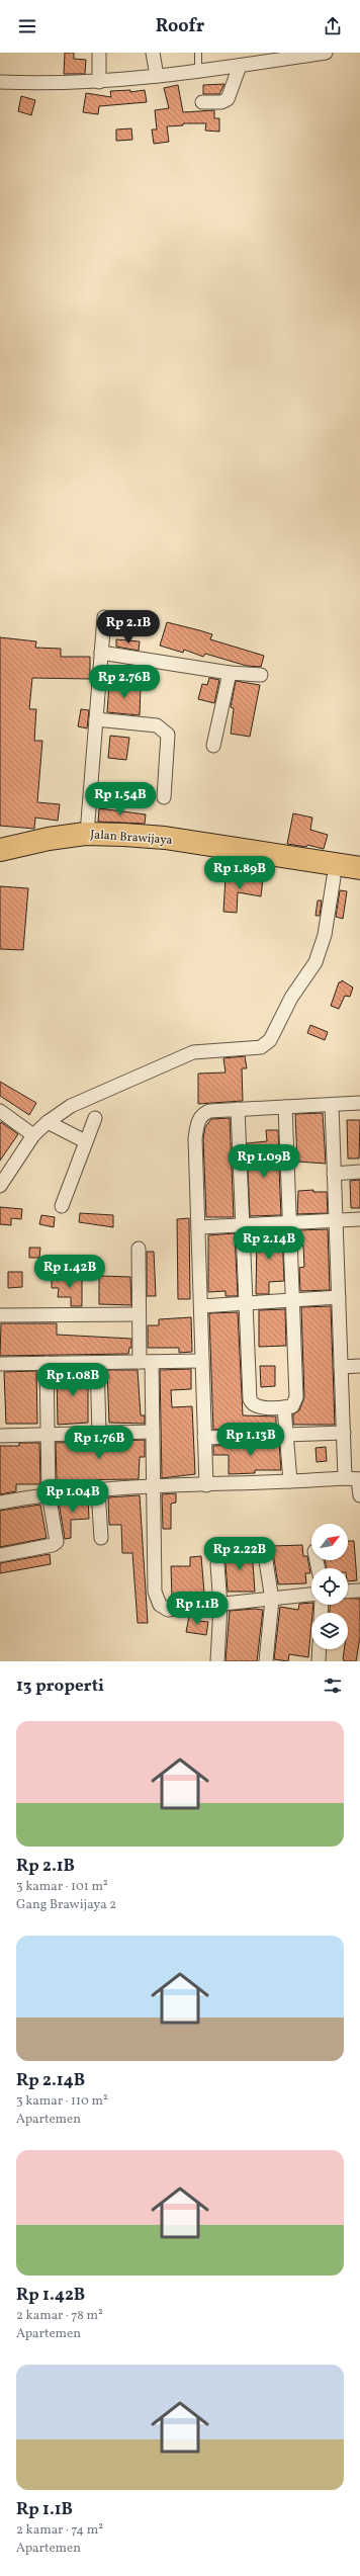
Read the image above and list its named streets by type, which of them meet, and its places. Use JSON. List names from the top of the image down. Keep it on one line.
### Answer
{"streets":{"highway":["Jalan Brawijaya"]},"north":"top right","page":{"header":"Roofr","price":["Rp 2.1B","Rp 2.76B","Rp 1.54B","Rp 1.89B","Rp 1.09B","Rp 2.14B","Rp 1.42B","Rp 1.08B","Rp 1.13B","Rp 1.76B","Rp 1.04B","Rp 2.22B","Rp 1.1B"],"heading":"13 properti","list":[{"name":"Rp 2.1B","note":"3 kamar · 101 m² · Gang Brawijaya 2"},{"name":"Rp 2.14B","note":"3 kamar · 110 m² · Apartemen"},{"name":"Rp 1.42B","note":"2 kamar · 78 m² · Apartemen"},{"name":"Rp 1.1B","note":"2 kamar · 74 m² · Apartemen"}]}}
